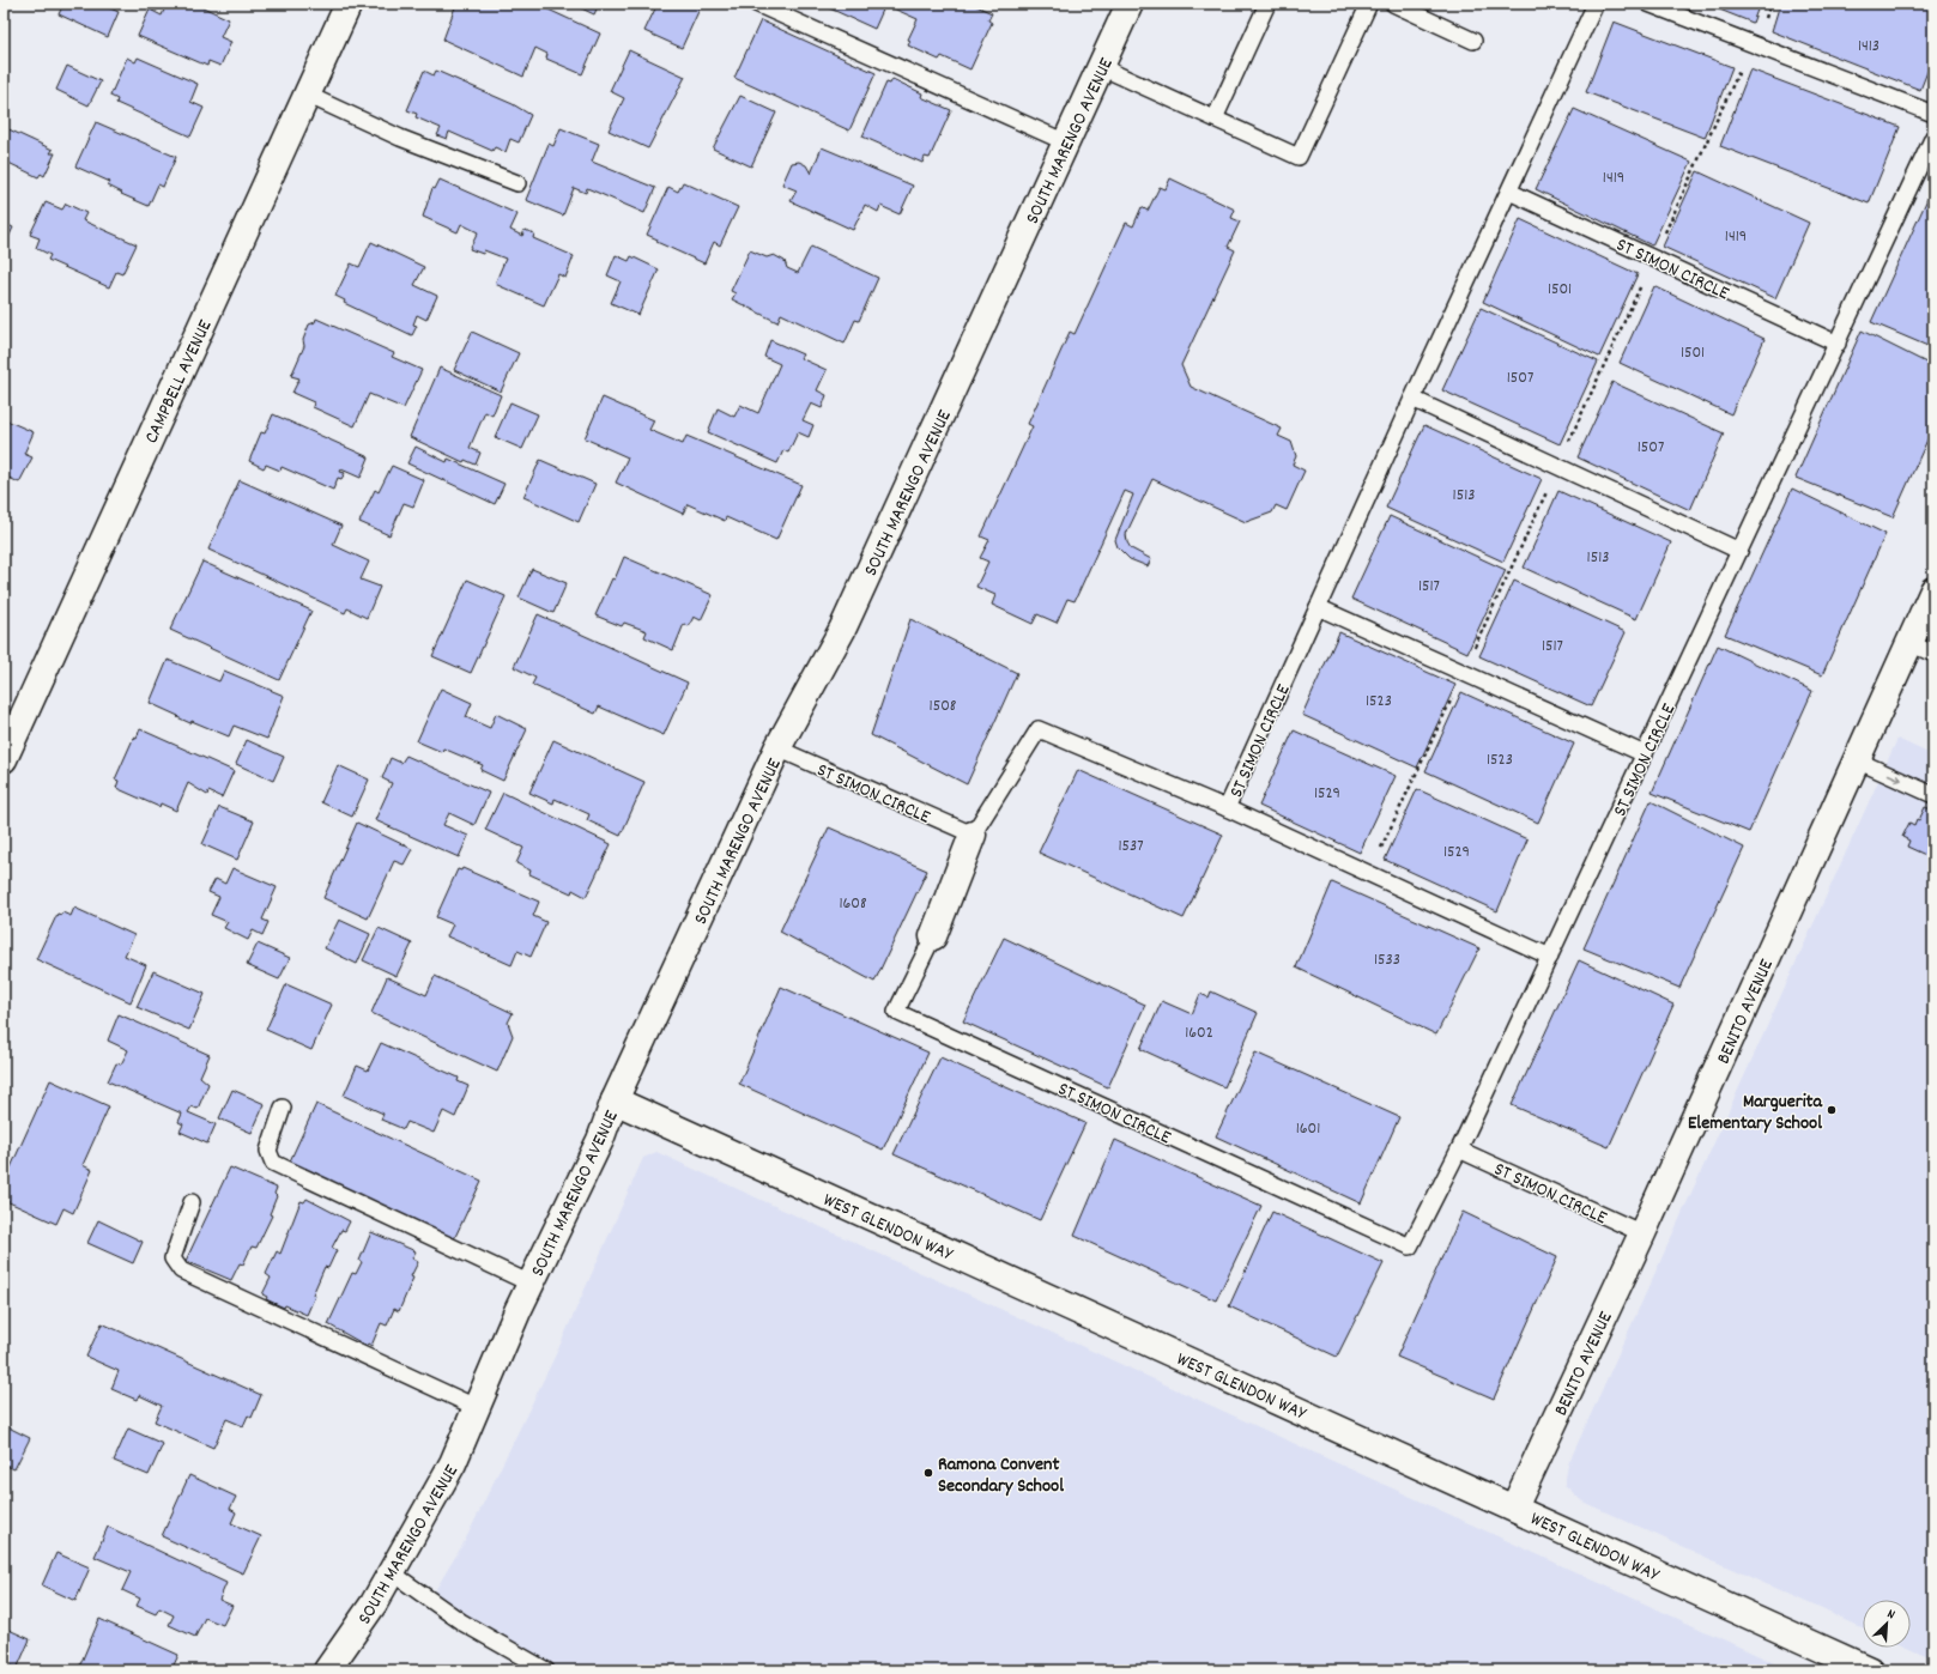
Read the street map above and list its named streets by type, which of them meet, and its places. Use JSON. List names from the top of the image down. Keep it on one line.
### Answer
{"streets":{"street":["SOUTH MARENGO AVENUE","ST SIMON CIRCLE","CAMPBELL AVENUE","BENITO AVENUE","WEST GLENDON WAY"]},"crossings":[["SOUTH MARENGO AVENUE","ST SIMON CIRCLE"],["SOUTH MARENGO AVENUE","WEST GLENDON WAY"],["ST SIMON CIRCLE","BENITO AVENUE"],["BENITO AVENUE","WEST GLENDON WAY"]],"places":["Marguerita Elementary School","Ramona Convent Secondary School"],"house_numbers":["1413","1419","1419","1501","1501","1507","1507","1513","1513","1517","1517","1523","1508","1523","1529","1537","1529","1608","1533","1602","1601"],"north":"top right"}
